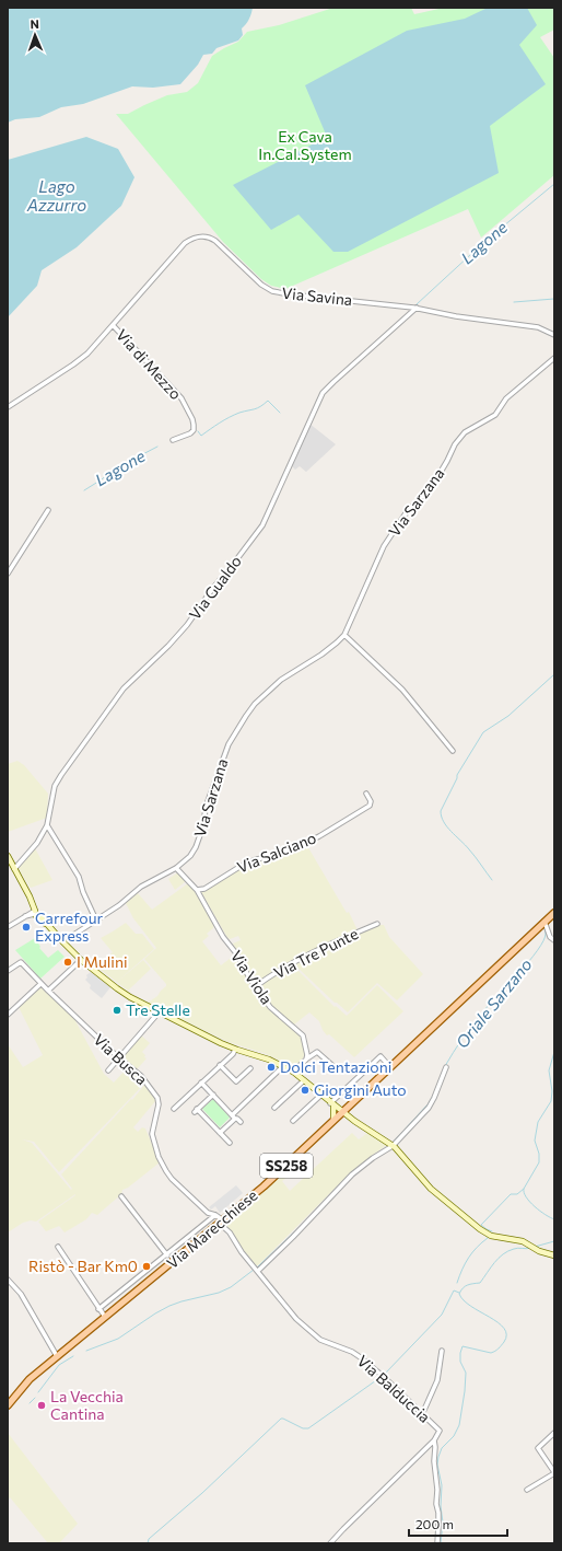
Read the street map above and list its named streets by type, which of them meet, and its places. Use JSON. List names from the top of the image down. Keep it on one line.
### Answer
{"streets":{"main road":["SS258","Via Marecchiese"],"street":["Via Savina","Via di Mezzo","Via Sarzana","Via Gualdo","Via Salciano","Via Tre Punte","Via Viola","Via Busca","Via Balduccia"]},"crossings":[["Via Savina","Via di Mezzo"],["Via Savina","Via Gualdo"],["Via Salciano","Via Viola"],["Via Tre Punte","Via Viola"],["Via Busca","Via Marecchiese"],["Via Busca","Via Balduccia"],["Via Marecchiese","Via Balduccia"]],"water":["Lago Azzurro","Lagone","Oriale Sarzano"],"parks":["Ex Cava In.Cal.System"],"places":["Carrefour Express","I Mulini","Tre Stelle","Dolci Tentazioni","Giorgini Auto","Ristò - Bar Km0","La Vecchia Cantina"],"scale_bar":"200 m","north":"top"}
